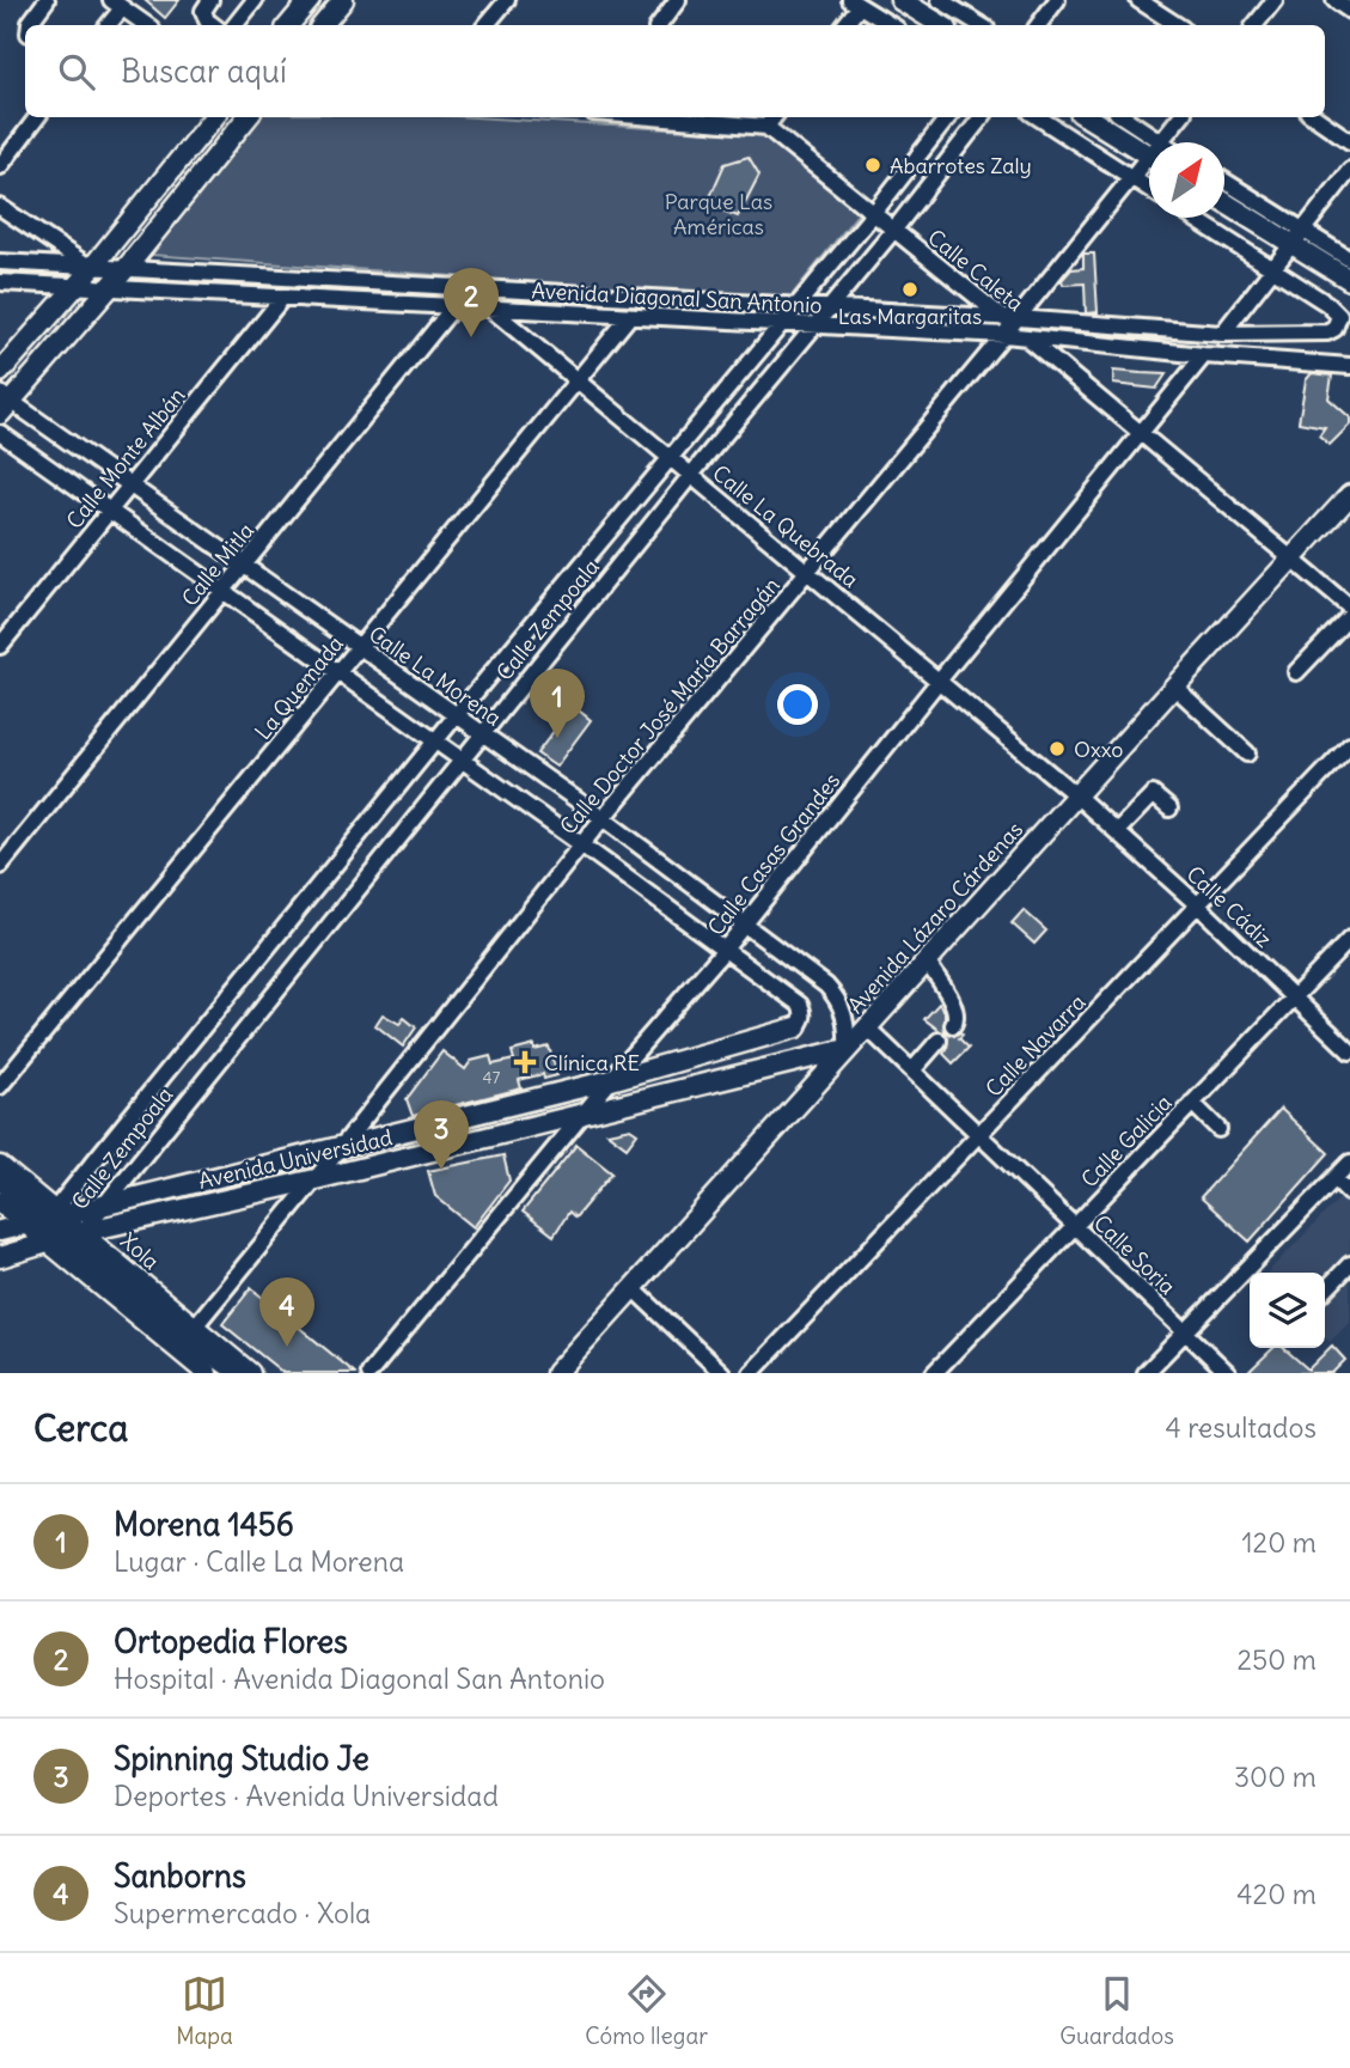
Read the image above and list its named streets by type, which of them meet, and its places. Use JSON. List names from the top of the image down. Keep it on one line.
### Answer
{"streets":{"main road":["Avenida Lázaro Cárdenas","Avenida Universidad","Xola"],"street":["Calle Caleta","Avenida Diagonal San Antonio","Calle Monte Albán","Calle La Quebrada","Calle Mitla","Calle Zempoala","Calle La Morena","La Quemada","Calle Doctor José María Barragán","Calle Casas Grandes","Calle Cádiz","Calle Navarra","Calle Galicia","Calle Soria"]},"crossings":[["Calle Caleta","Avenida Diagonal San Antonio"],["Calle Caleta","Calle Zempoala"],["Calle Caleta","Calle Doctor José María Barragán"],["Calle Caleta","Calle Casas Grandes"],["Calle Caleta","Avenida Lázaro Cárdenas"],["Avenida Diagonal San Antonio","Calle Monte Albán"],["Avenida Diagonal San Antonio","Calle La Quebrada"],["Avenida Diagonal San Antonio","Calle Mitla"],["Avenida Diagonal San Antonio","Calle Zempoala"],["Avenida Diagonal San Antonio","La Quemada"],["Avenida Diagonal San Antonio","Calle Doctor José María Barragán"],["Calle Monte Albán","Calle La Morena"],["Calle La Quebrada","Calle Mitla"],["Calle La Quebrada","Calle Zempoala"],["Calle La Quebrada","La Quemada"],["Calle La Quebrada","Calle Doctor José María Barragán"],["Calle La Quebrada","Calle Casas Grandes"],["Calle La Quebrada","Calle Cádiz"],["Calle La Quebrada","Avenida Lázaro Cárdenas"],["Calle Mitla","Calle La Morena"],["Calle Zempoala","Calle La Morena"],["Calle Zempoala","Avenida Universidad"],["Calle Zempoala","Xola"],["Calle La Morena","La Quemada"],["Calle La Morena","Calle Doctor José María Barragán"],["Calle La Morena","Calle Casas Grandes"],["Calle La Morena","Avenida Lázaro Cárdenas"],["Calle La Morena","Avenida Universidad"],["Calle Doctor José María Barragán","Avenida Universidad"],["Calle Doctor José María Barragán","Xola"],["Calle Casas Grandes","Avenida Universidad"],["Calle Cádiz","Avenida Lázaro Cárdenas"],["Calle Cádiz","Calle Navarra"],["Calle Cádiz","Calle Galicia"],["Avenida Lázaro Cárdenas","Avenida Universidad"],["Avenida Lázaro Cárdenas","Calle Soria"],["Calle Navarra","Calle Soria"],["Calle Galicia","Calle Soria"],["Avenida Universidad","Xola"]],"parks":["Parque Las Américas"],"places":{"other":["Abarrotes Zaly","Las Margaritas","Oxxo"],"health":["Clínica RE"]},"house_numbers":["47"],"north":"top right","page":{"search":"Buscar aquí","pins":["2","1","3","4"],"heading":["Cerca","4 resultados"],"list":[{"mark":"1","name":"Morena 1456","note":"Lugar · Calle La Morena","value":"120 m"},{"mark":"2","name":"Ortopedia Flores","note":"Hospital · Avenida Diagonal San Antonio","value":"250 m"},{"mark":"3","name":"Spinning Studio Je","note":"Deportes · Avenida Universidad","value":"300 m"},{"mark":"4","name":"Sanborns","note":"Supermercado · Xola","value":"420 m"}],"nav":["Mapa","Cómo llegar","Guardados"]}}
